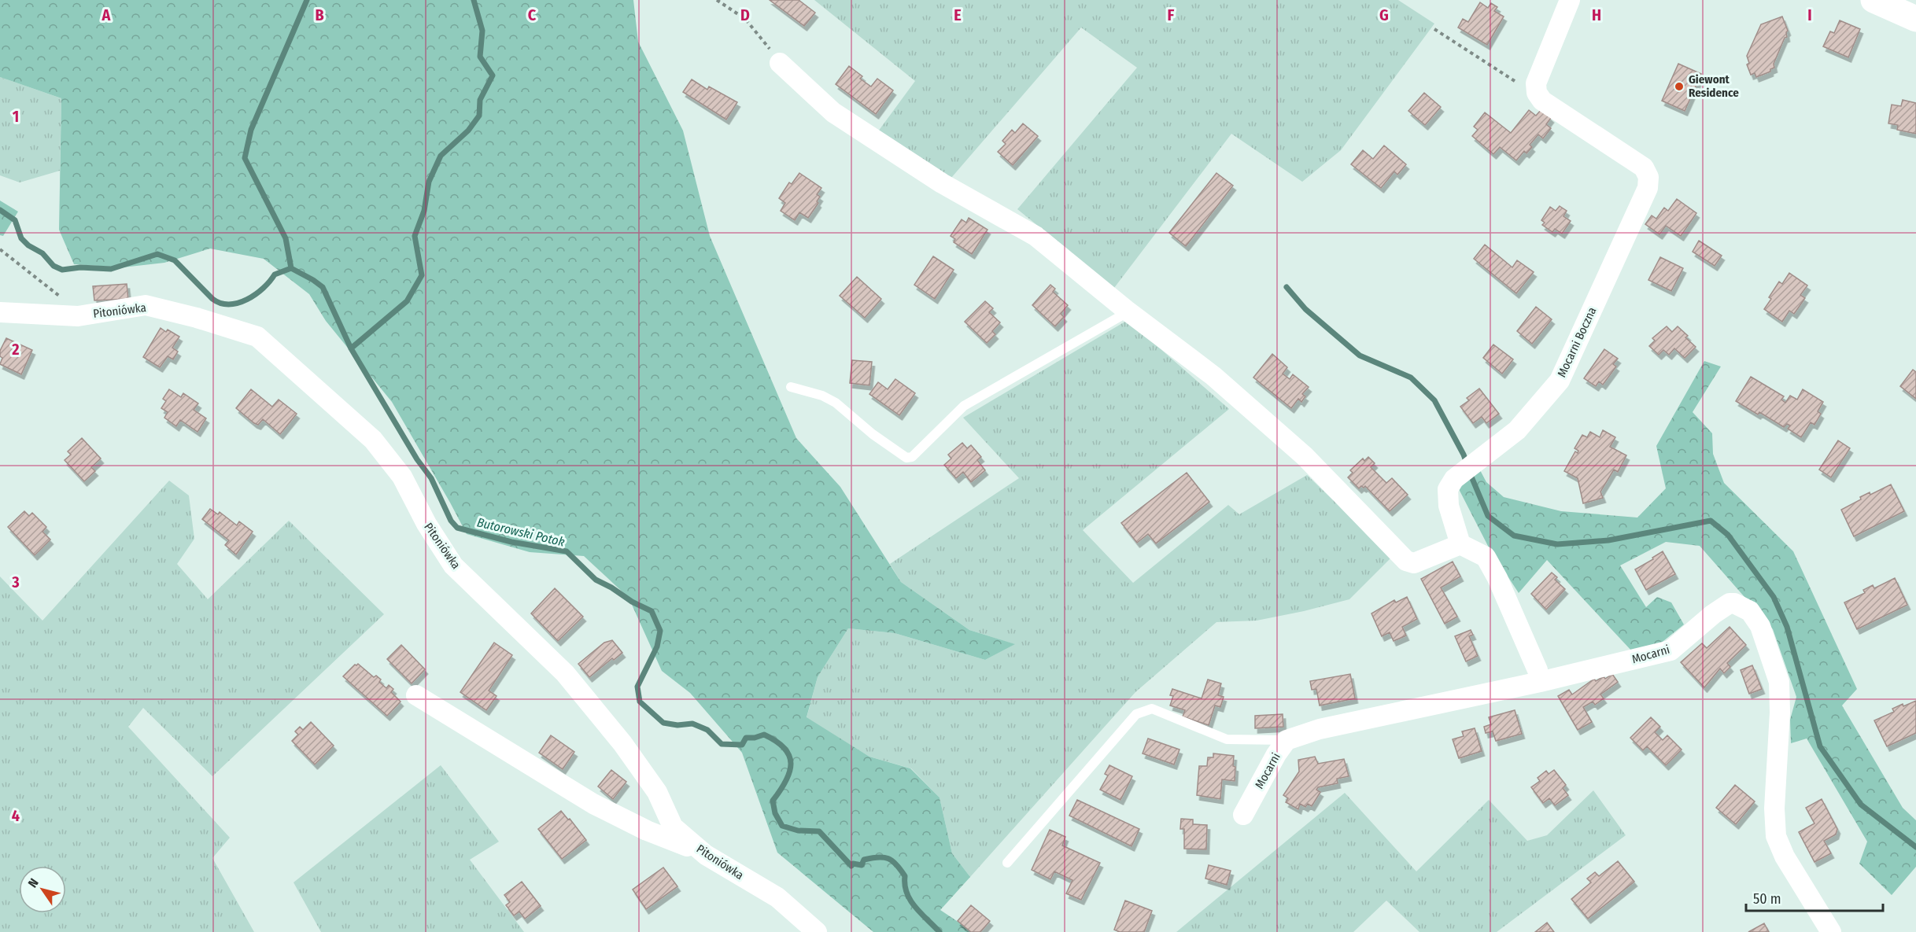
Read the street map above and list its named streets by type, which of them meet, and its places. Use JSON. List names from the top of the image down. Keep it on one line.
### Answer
{"streets":{"street":["Pitoniówka","Mocarni Boczna","Mocarni"]},"water":["Butorowski Potok"],"places":["Giewont Residence"],"scale_bar":"50 m","north":"top left","grid":{"columns":["A","B","C","D","E","F","G","H","I"],"rows":["1","2","3","4"]}}
